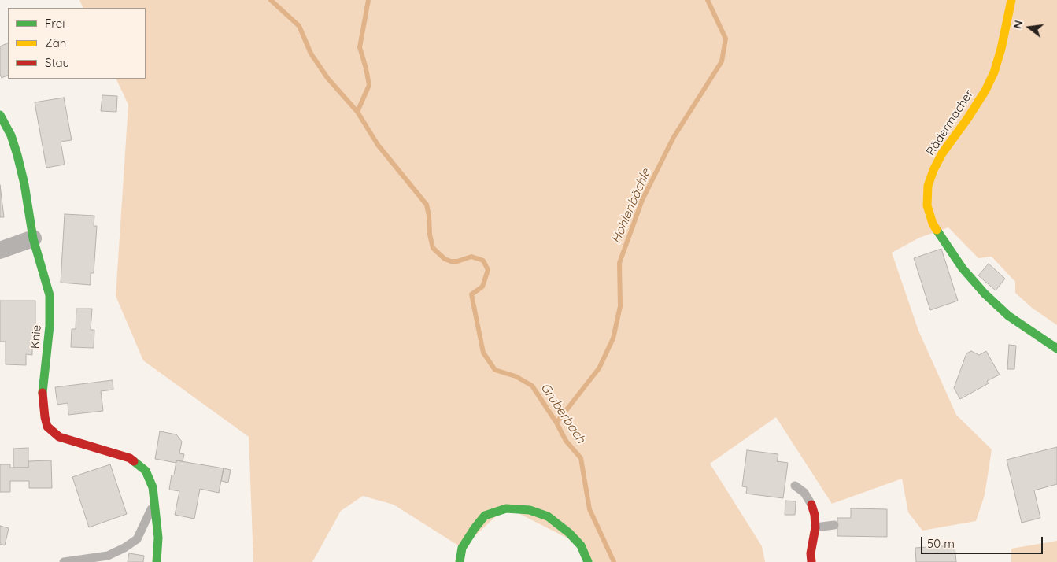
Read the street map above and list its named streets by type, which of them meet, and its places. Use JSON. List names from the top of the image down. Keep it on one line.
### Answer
{"streets":{"street":["Rädermacher","Knie"]},"water":["Hohlenbächle","Gruberbach"],"legend":["Frei","Zäh","Stau"],"scale_bar":"50 m","north":"left"}
